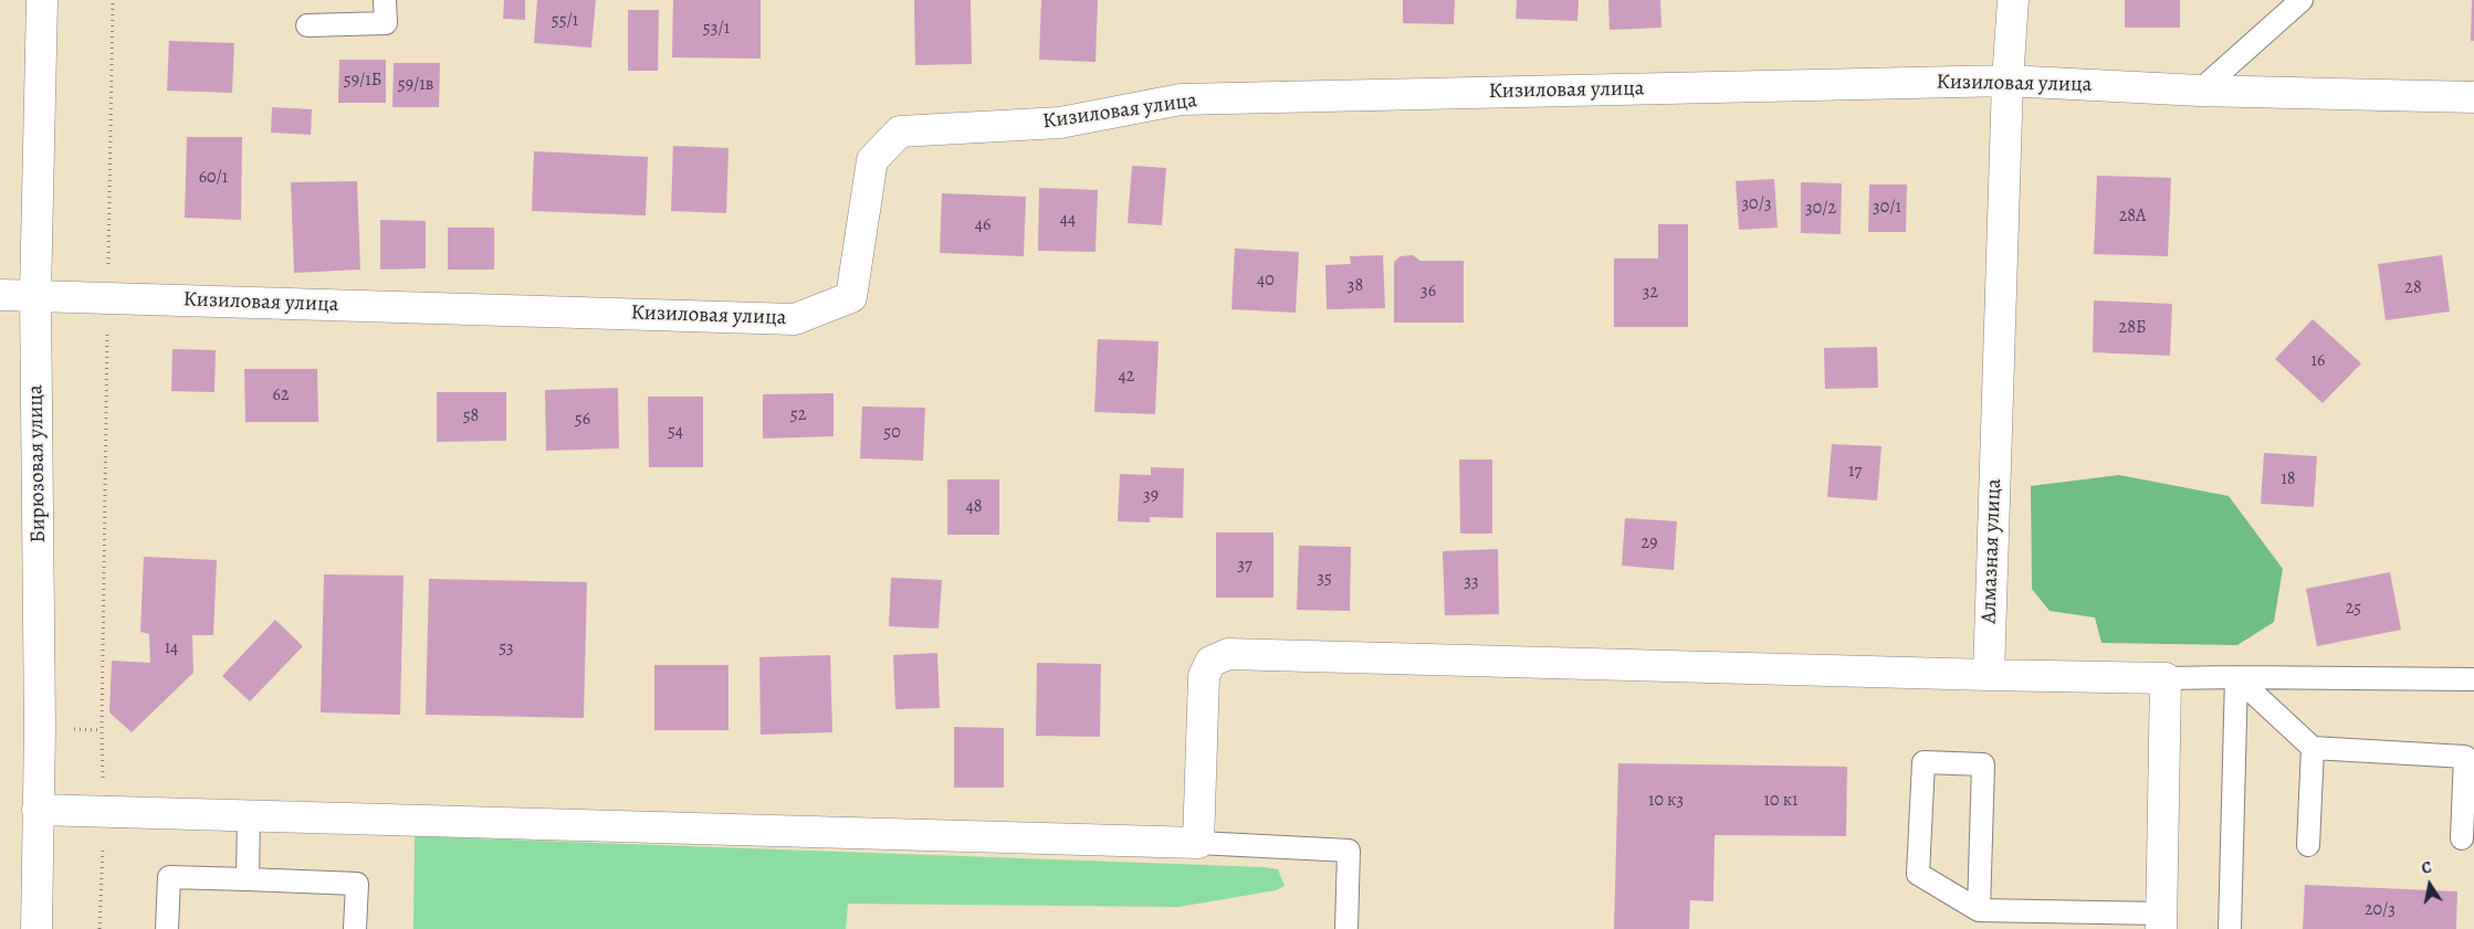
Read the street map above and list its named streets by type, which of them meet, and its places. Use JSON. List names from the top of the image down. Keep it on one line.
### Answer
{"streets":{"street":["Кизиловая улица","Бирюзовая улица","Алмазная улица"]},"crossings":[["Кизиловая улица","Бирюзовая улица"],["Кизиловая улица","Алмазная улица"]],"house_numbers":["55/1","53/1","59/1Б","59/1в","60/1","30/3","30/1","30/2","28А","44","46","40","38","28","36","32","28Б","16","42","62","52","58","56","54","50","17","18","39","48","29","37","35","33","25","14","53","10 к3","10 к1","20/3"],"north":"top"}
